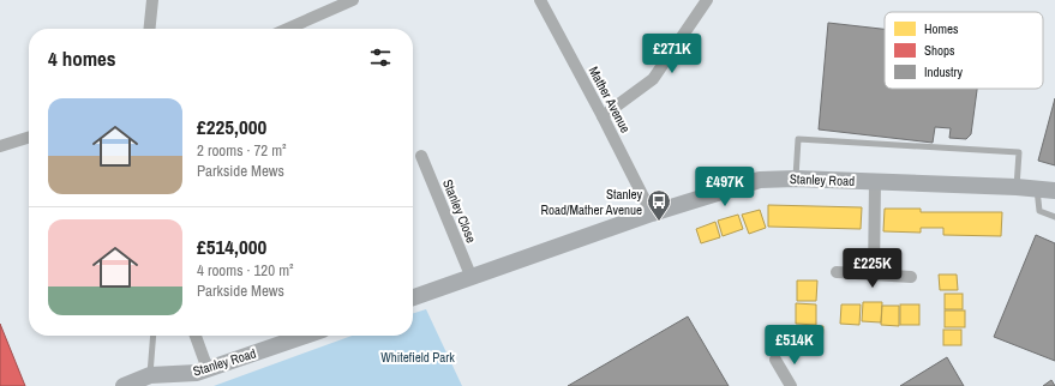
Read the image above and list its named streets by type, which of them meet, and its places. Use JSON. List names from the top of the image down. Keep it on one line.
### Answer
{"streets":{"street":["Mather Avenue","Stanley Road","Stanley Close"]},"crossings":[["Mather Avenue","Stanley Road"],["Stanley Road","Stanley Close"]],"parks":["Whitefield Park"],"places":{"bus stop":["Stanley Road/Mather Avenue"]},"legend":["Homes","Shops","Industry"],"page":{"heading":"4 homes","price":["£271K","£497K","£225K","£514K"],"list":[{"name":"£225,000","note":"2 rooms · 72 m² · Parkside Mews"},{"name":"£514,000","note":"4 rooms · 120 m² · Parkside Mews"}]}}
